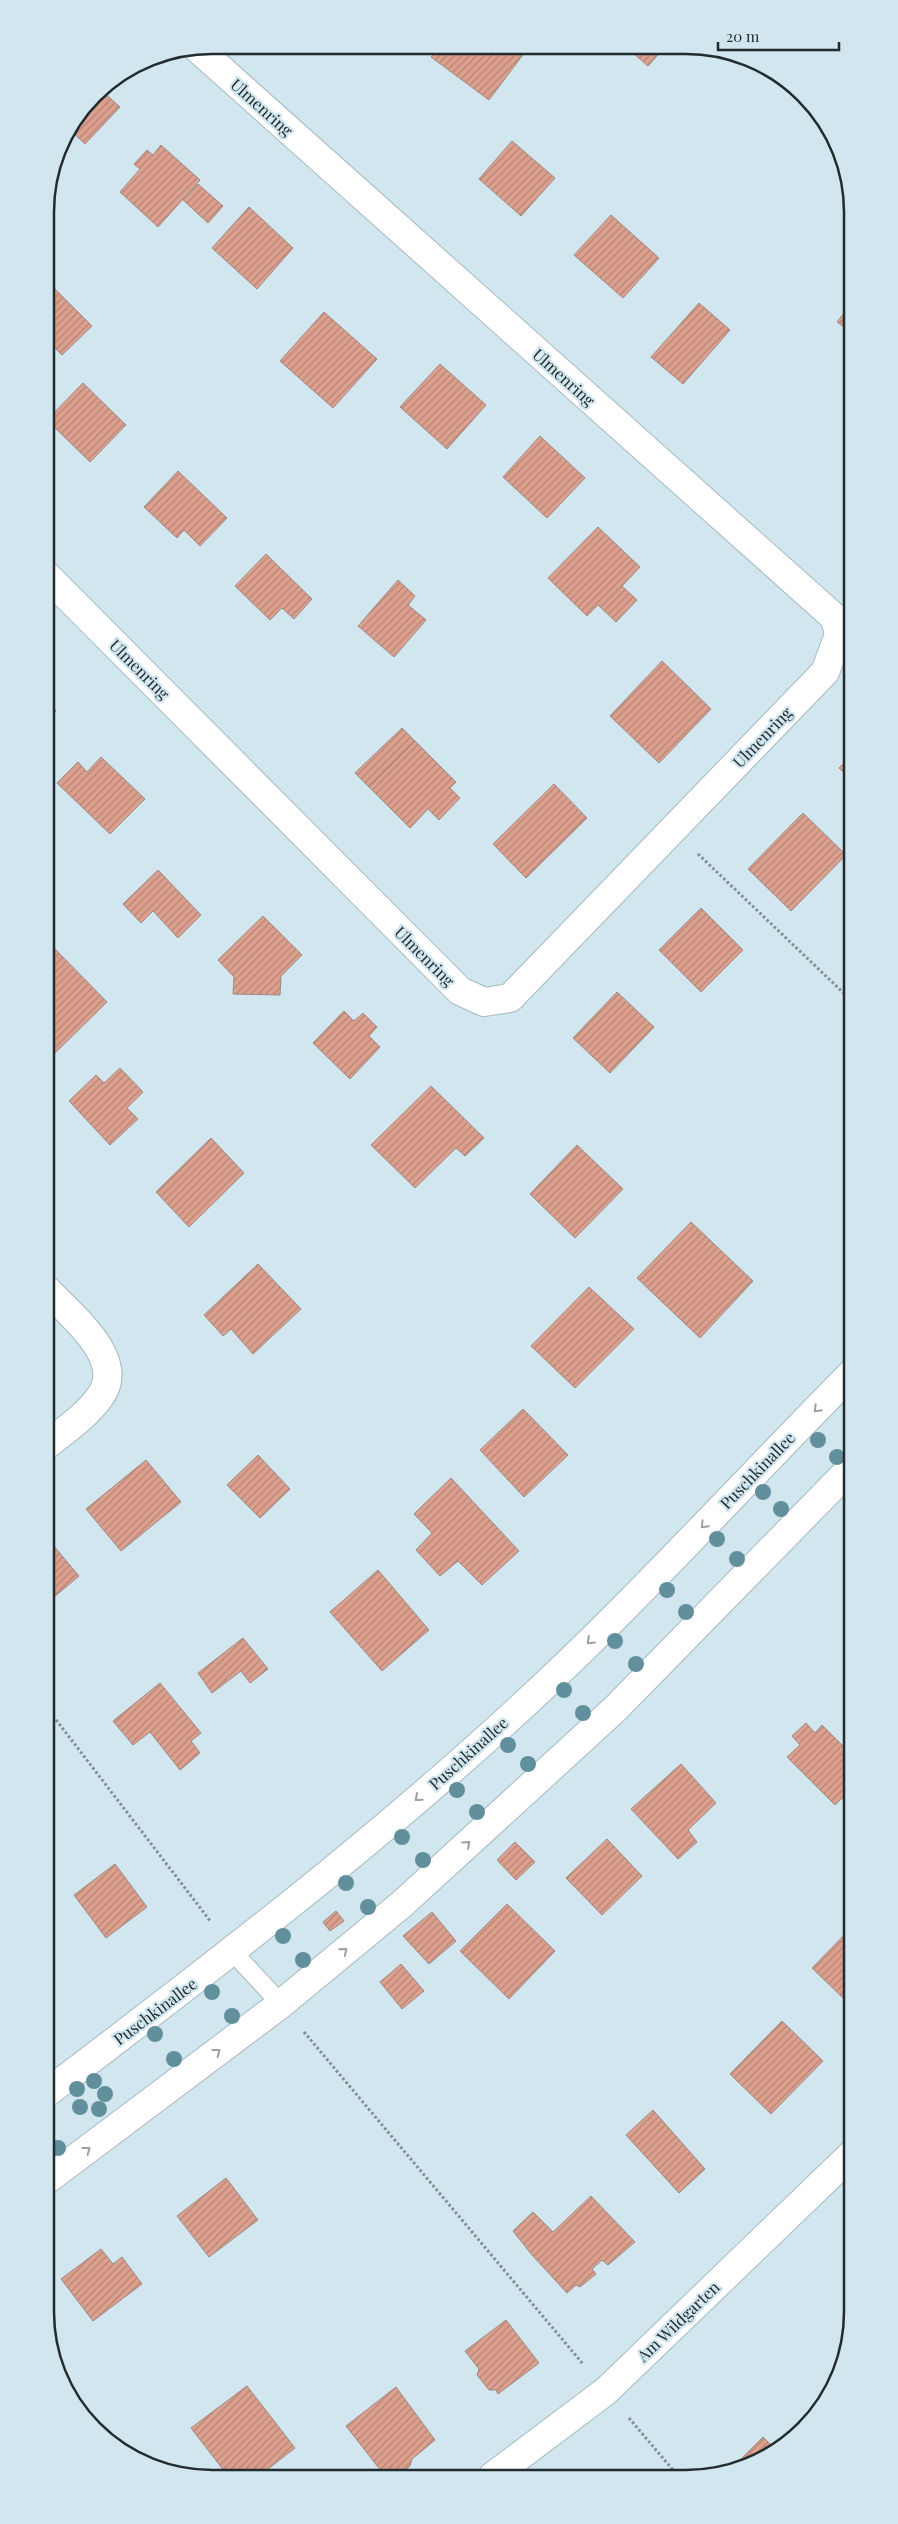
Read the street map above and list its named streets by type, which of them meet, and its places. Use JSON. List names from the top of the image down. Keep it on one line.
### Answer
{"streets":{"street":["Ulmenring","Puschkinallee","Am Wildgarten"]},"scale_bar":"20 m"}
